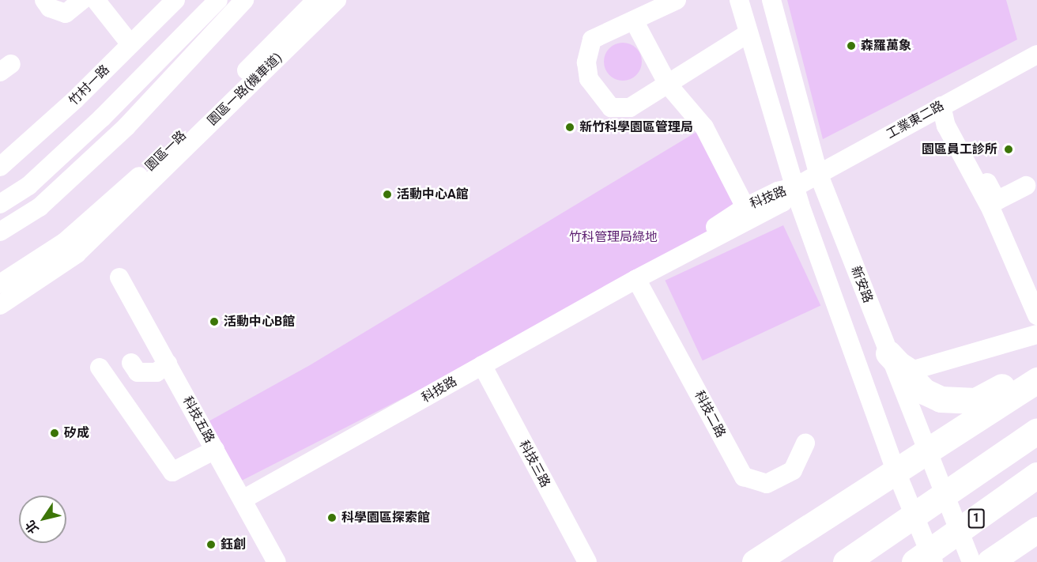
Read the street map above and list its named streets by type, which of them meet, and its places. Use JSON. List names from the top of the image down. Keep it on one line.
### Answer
{"streets":{"highway":["1"],"street":["竹村一路","園區一路(機車道)","工業東二路","園區一路","科技路","新安路","科技二路","科技五路","科技三路"]},"crossings":[["工業東二路","科技路"],["工業東二路","新安路"],["科技路","科技二路"],["科技路","科技五路"],["科技路","科技三路"]],"parks":["竹科管理局綠地"],"places":["森羅萬象","新竹科學園區管理局","園區員工診所","活動中心A館","活動中心B館","矽成","科學園區探索館","鈺創"],"north":"bottom left"}
